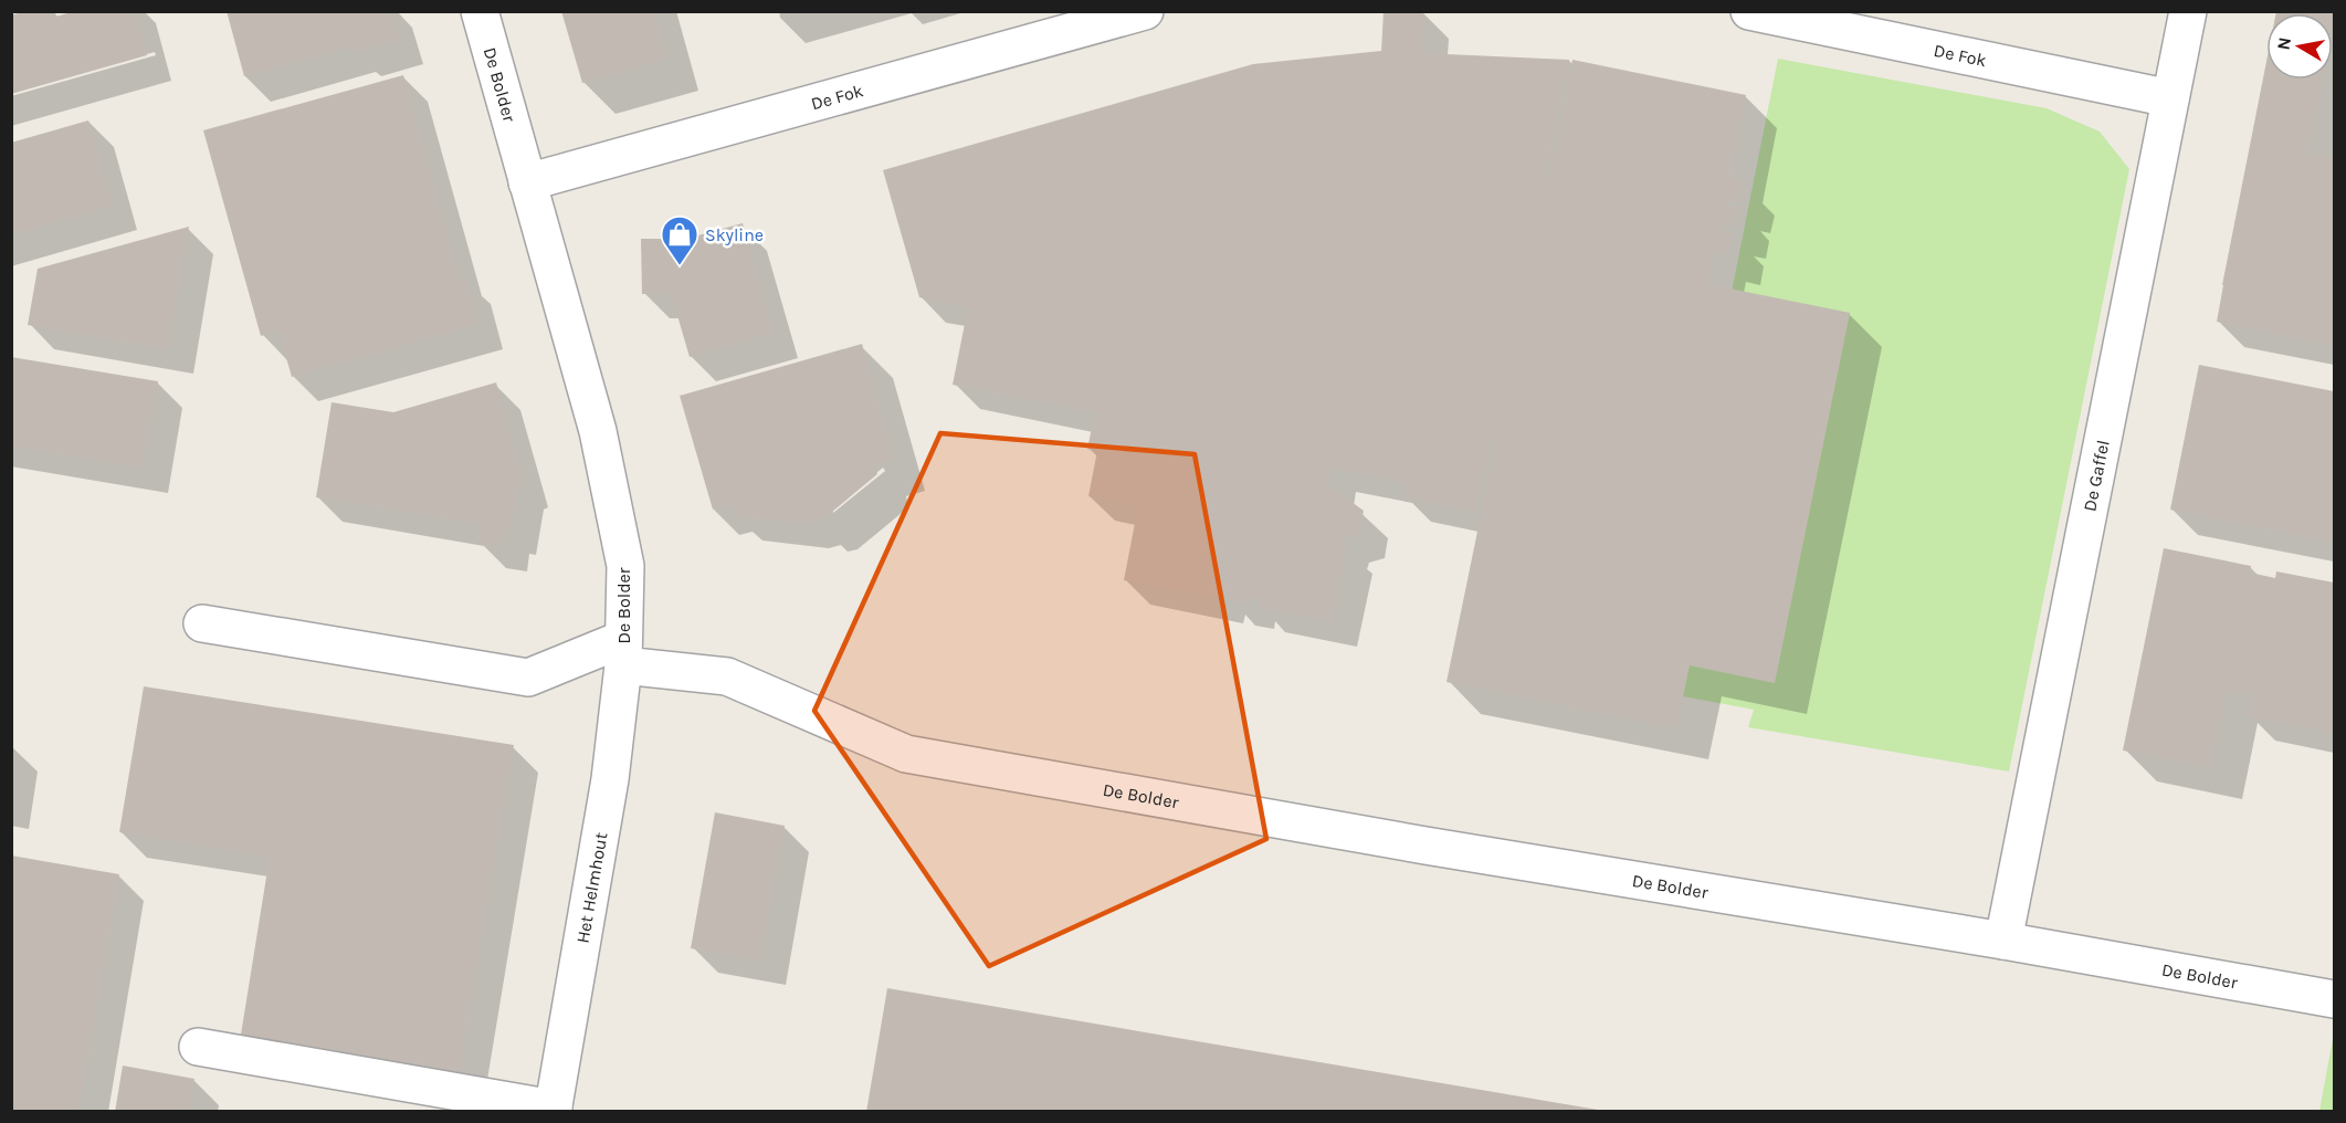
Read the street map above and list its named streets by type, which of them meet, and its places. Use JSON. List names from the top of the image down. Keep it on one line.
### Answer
{"streets":{"street":["De Fok","De Bolder","De Gaffel","Het Helmhout"]},"crossings":[["De Fok","De Bolder"],["De Fok","De Gaffel"],["De Bolder","De Gaffel"],["De Bolder","Het Helmhout"]],"places":{"shop":["Skyline"]},"north":"left"}
